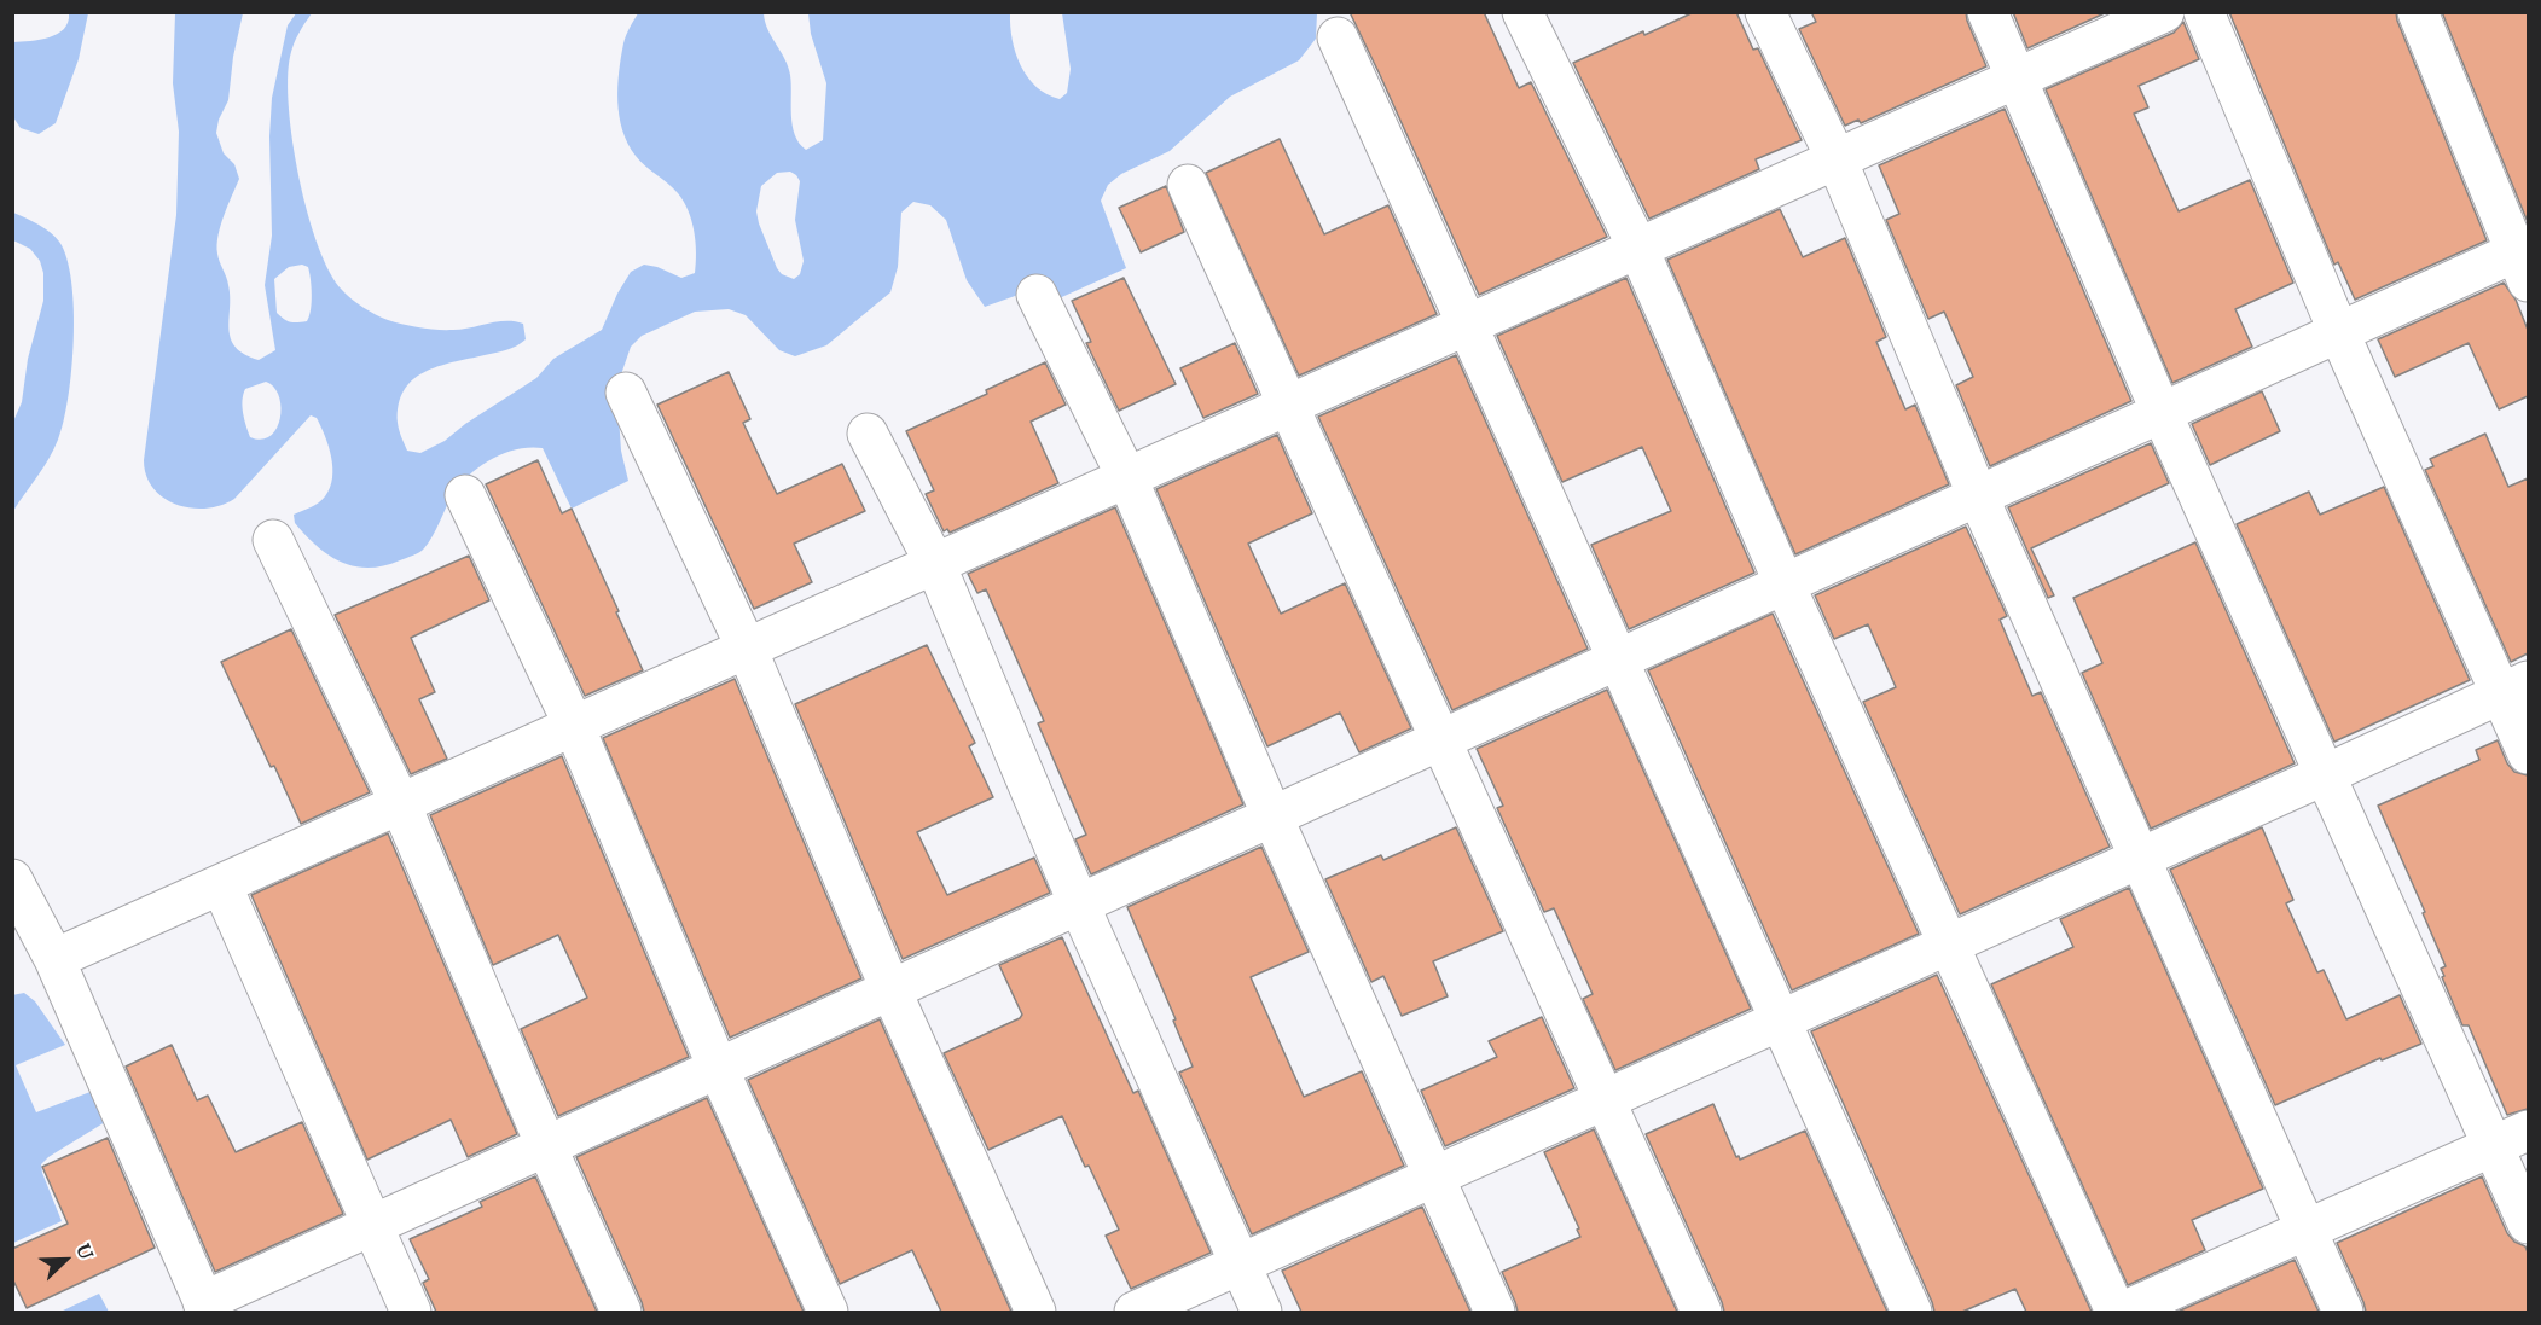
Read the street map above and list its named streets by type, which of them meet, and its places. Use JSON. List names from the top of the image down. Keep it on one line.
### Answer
{"north":"top right"}
